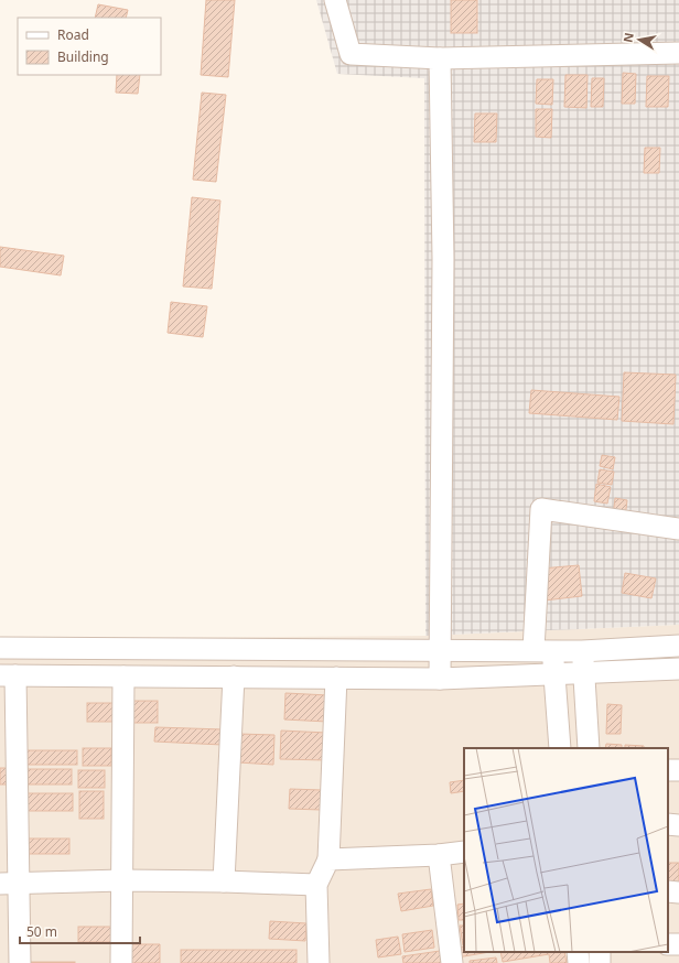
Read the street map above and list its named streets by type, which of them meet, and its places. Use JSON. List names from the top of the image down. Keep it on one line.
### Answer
{"legend":["Road","Building"],"scale_bar":"50 m","north":"left"}
